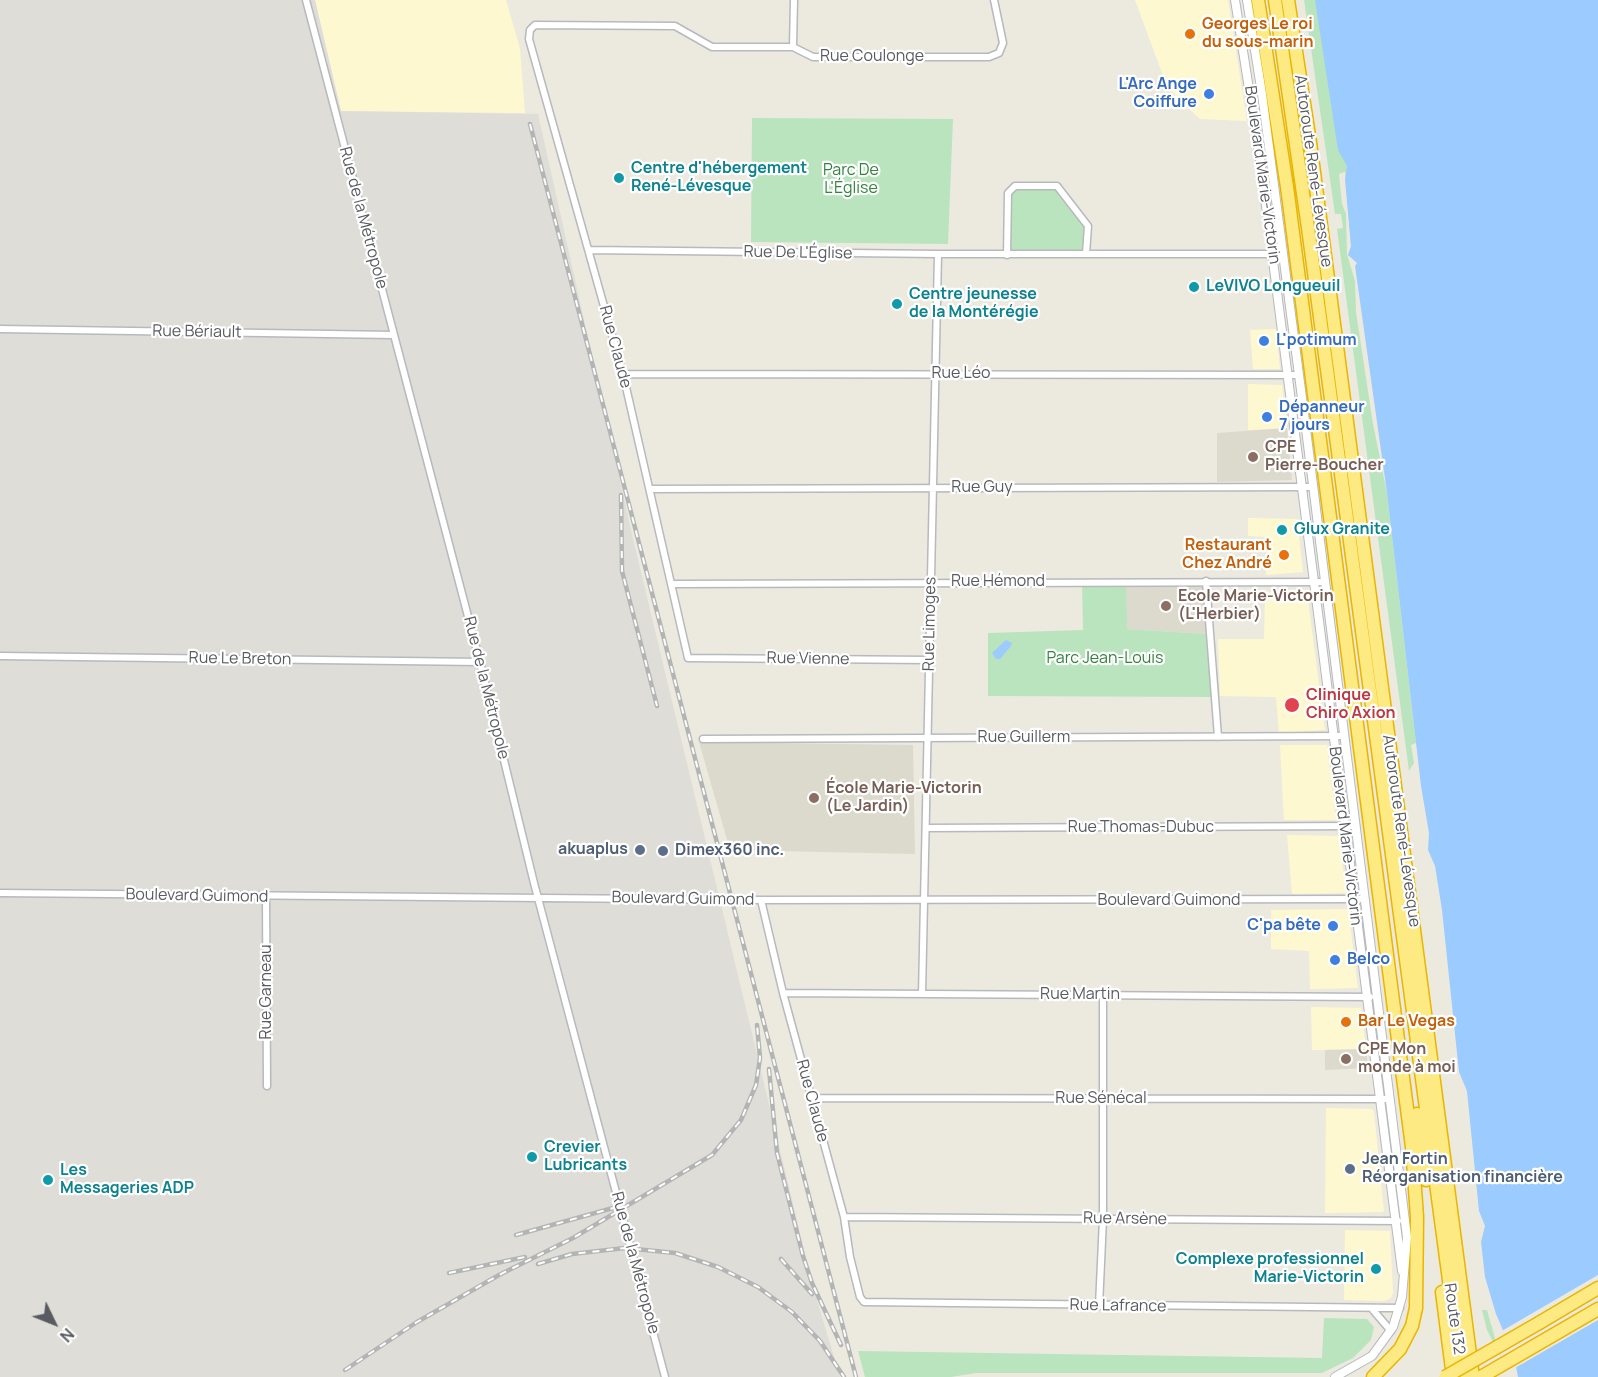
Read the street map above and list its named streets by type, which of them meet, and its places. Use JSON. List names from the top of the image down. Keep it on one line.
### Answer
{"streets":{"highway":["Autoroute René-Lévesque","Route 132"],"street":["Rue Coulonge","Boulevard Marie-Victorin","Rue de la Métropole","Rue De L'Église","Rue Bériault","Rue Claude","Rue Léo","Rue Guy","Rue Hémond","Rue Limoges","Rue Le Breton","Rue Vienne","Rue Guillerm","Rue Thomas-Dubuc","Boulevard Guimond","Rue Garneau","Rue Martin","Rue Sénécal","Rue Arsène","Rue Lafrance"]},"crossings":[["Rue Coulonge","Rue Claude"],["Autoroute René-Lévesque","Route 132"],["Boulevard Marie-Victorin","Rue De L'Église"],["Boulevard Marie-Victorin","Rue Léo"],["Boulevard Marie-Victorin","Rue Guy"],["Boulevard Marie-Victorin","Rue Hémond"],["Boulevard Marie-Victorin","Rue Guillerm"],["Boulevard Marie-Victorin","Rue Thomas-Dubuc"],["Boulevard Marie-Victorin","Boulevard Guimond"],["Boulevard Marie-Victorin","Rue Martin"],["Boulevard Marie-Victorin","Rue Sénécal"],["Boulevard Marie-Victorin","Rue Arsène"],["Boulevard Marie-Victorin","Rue Lafrance"],["Rue de la Métropole","Rue Bériault"],["Rue de la Métropole","Rue Le Breton"],["Rue de la Métropole","Boulevard Guimond"],["Rue De L'Église","Rue Claude"],["Rue De L'Église","Rue Limoges"],["Rue Claude","Rue Léo"],["Rue Claude","Rue Guy"],["Rue Claude","Rue Hémond"],["Rue Claude","Rue Vienne"],["Rue Claude","Boulevard Guimond"],["Rue Claude","Rue Martin"],["Rue Claude","Rue Sénécal"],["Rue Claude","Rue Arsène"],["Rue Claude","Rue Lafrance"],["Rue Léo","Rue Limoges"],["Rue Guy","Rue Limoges"],["Rue Hémond","Rue Limoges"],["Rue Limoges","Rue Vienne"],["Rue Limoges","Rue Guillerm"],["Rue Limoges","Rue Thomas-Dubuc"],["Rue Limoges","Boulevard Guimond"],["Rue Limoges","Rue Martin"],["Boulevard Guimond","Rue Garneau"]],"parks":["Parc De L'Église","Parc Jean-Louis"],"places":["Georges Le roi du sous-marin","L'Arc Ange Coiffure","Centre d'hébergement René-Lévesque","LeVIVO Longueuil","Centre jeunesse de la Montérégie","L'potimum","Dépanneur 7 jours","CPE Pierre-Boucher","Glux Granite","Restaurant Chez André","Ecole Marie-Victorin (L'Herbier)","Clinique Chiro Axion","École Marie-Victorin (Le Jardin)","akuaplus","Dimex360 inc.","C'pa bête","Belco","Bar Le Vegas","CPE Mon monde à moi","Crevier Lubricants","Jean Fortin Réorganisation financière","Les Messageries ADP","Complexe professionnel Marie-Victorin"],"north":"bottom right"}
